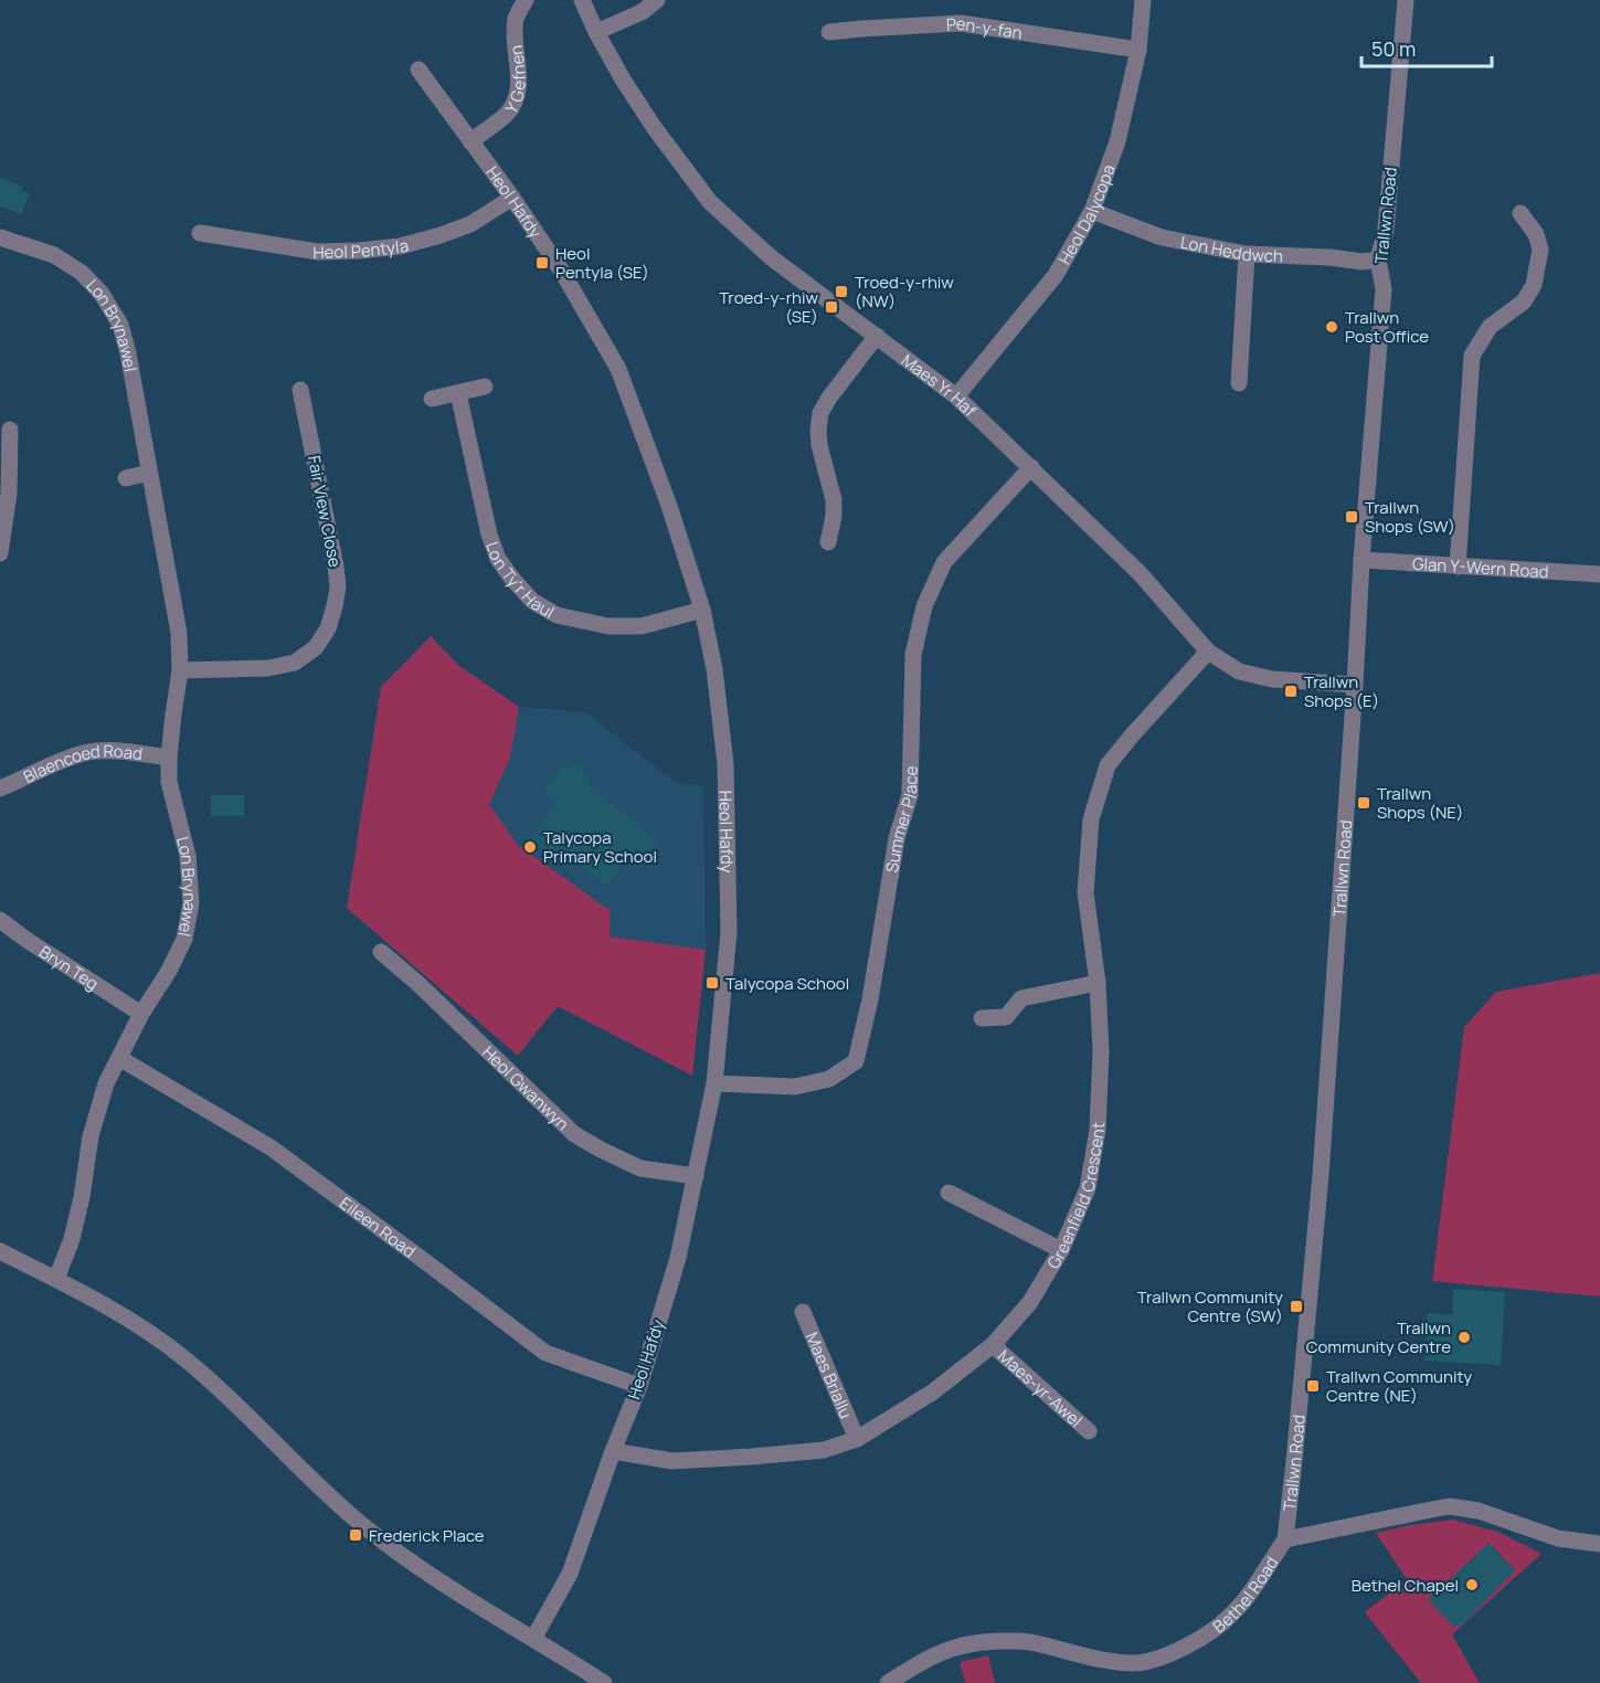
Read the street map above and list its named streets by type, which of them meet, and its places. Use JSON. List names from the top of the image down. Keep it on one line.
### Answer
{"streets":{"street":["Pen-y-fan","Y Gefnen","Heol Hafdy","Heol Dalycopa","Trallwn Road","Heol Pentyla","Lon Heddwch","Lon Brynawel","Maes Yr Haf","Fair View Close","Glan Y-Wern Road","Lon Ty'r Haul","Blaencoed Road","Summer Place","Bryn Teg","Heol Gwanwyn","Greenfield Crescent","Eileen Road","Maes Briallu","Maes-yr-Awel","Bethel Road"]},"crossings":[["Pen-y-fan","Heol Dalycopa"],["Y Gefnen","Heol Hafdy"],["Heol Hafdy","Heol Pentyla"],["Heol Hafdy","Lon Ty'r Haul"],["Heol Hafdy","Summer Place"],["Heol Hafdy","Heol Gwanwyn"],["Heol Hafdy","Greenfield Crescent"],["Heol Hafdy","Eileen Road"],["Heol Dalycopa","Lon Heddwch"],["Heol Dalycopa","Maes Yr Haf"],["Trallwn Road","Lon Heddwch"],["Trallwn Road","Maes Yr Haf"],["Trallwn Road","Glan Y-Wern Road"],["Trallwn Road","Bethel Road"],["Lon Brynawel","Fair View Close"],["Lon Brynawel","Blaencoed Road"],["Lon Brynawel","Bryn Teg"],["Lon Brynawel","Eileen Road"],["Maes Yr Haf","Summer Place"],["Maes Yr Haf","Greenfield Crescent"],["Greenfield Crescent","Maes Briallu"],["Greenfield Crescent","Maes-yr-Awel"]],"places":{"transit":["Heol Pentyla (SE)","Troed-y-rhiw (NW)","Troed-y-rhiw (SE)","Trallwn Shops (SW)","Trallwn Shops (E)","Trallwn Shops (NE)","Talycopa School","Trallwn Community Centre (SW)","Trallwn Community Centre (NE)","Frederick Place"],"other":["Trallwn Post Office","Talycopa Primary School","Trallwn Community Centre","Bethel Chapel"]},"scale_bar":"50 m"}
